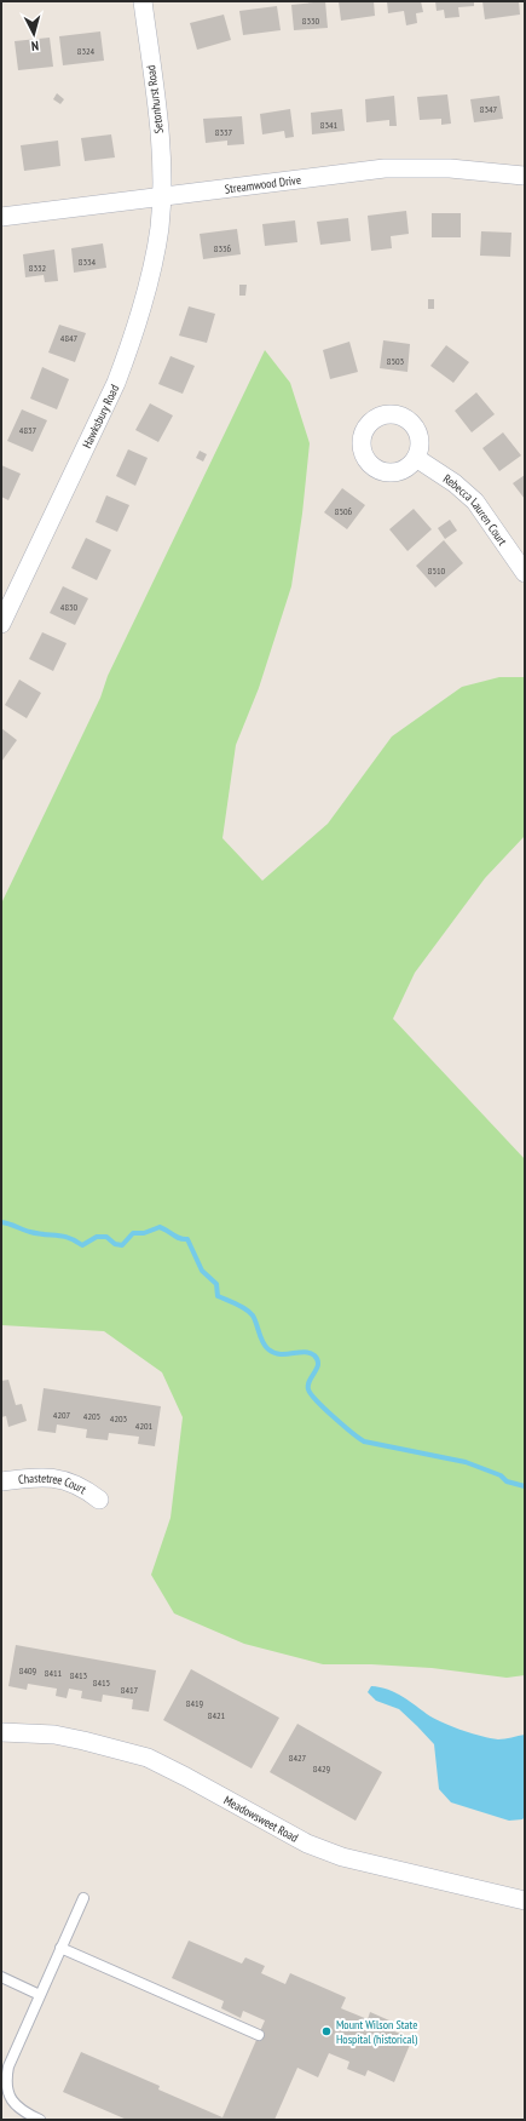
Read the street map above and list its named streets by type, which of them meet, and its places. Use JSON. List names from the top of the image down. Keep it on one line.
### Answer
{"streets":{"street":["Setonhurst Road","Streamwood Drive","Hawksbury Road","Rebecca Lauren Court","Chastetree Court","Meadowsweet Road"]},"crossings":[["Setonhurst Road","Streamwood Drive"],["Setonhurst Road","Hawksbury Road"],["Streamwood Drive","Hawksbury Road"]],"places":["Mount Wilson State Hospital (historical)"],"house_numbers":["8330","8324","8347","8341","8337","8336","8334","8332","4847","8503","4837","8506","8510","4830","4207","4205","4203","4201","8409","8411","8413","8415","8417","8419","8421","8427","8429"],"north":"bottom"}
